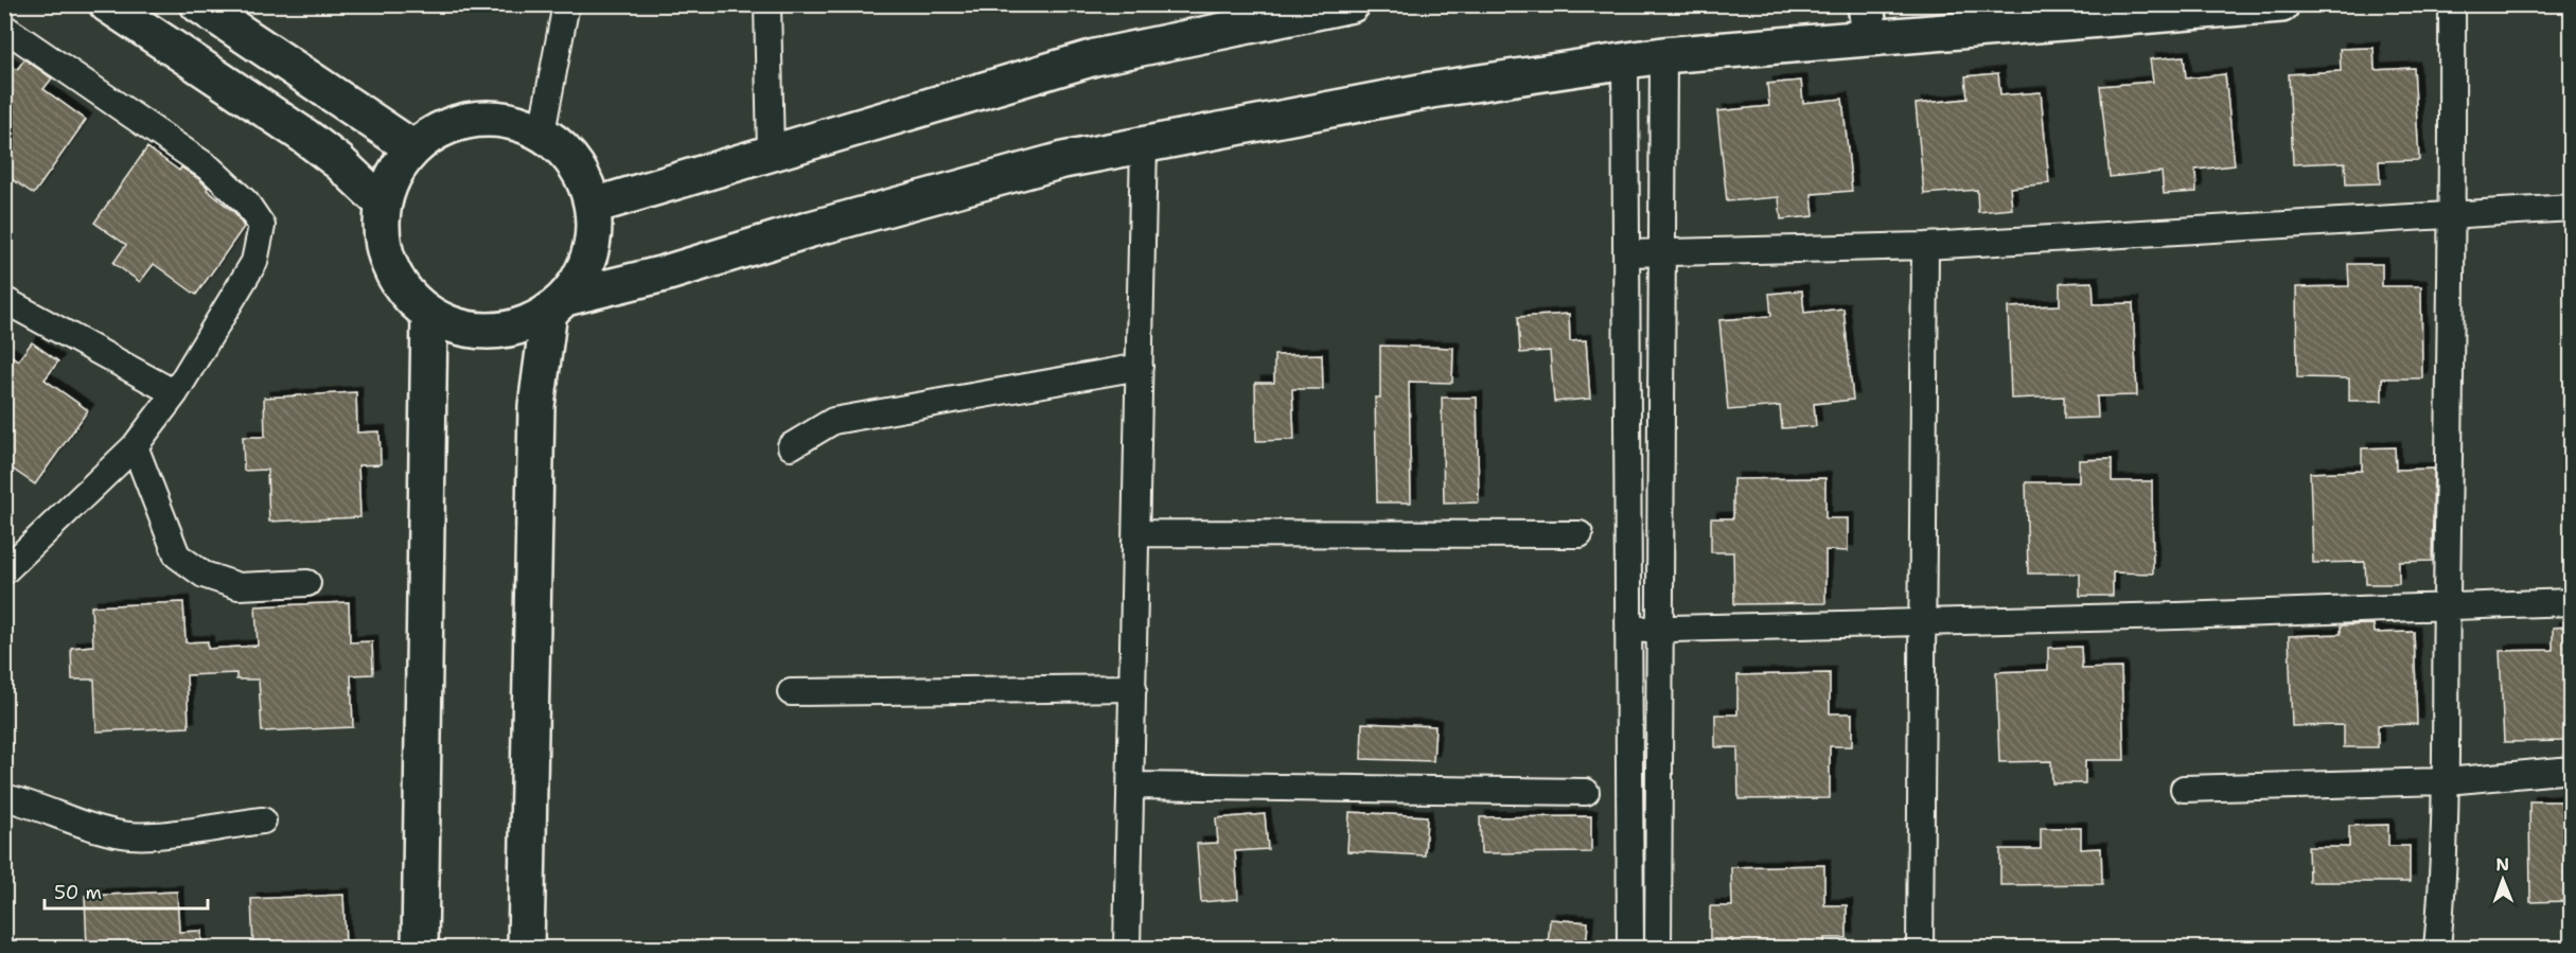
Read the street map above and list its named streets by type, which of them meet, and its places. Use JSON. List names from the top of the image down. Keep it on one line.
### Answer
{"scale_bar":"50 m","north":"top"}
